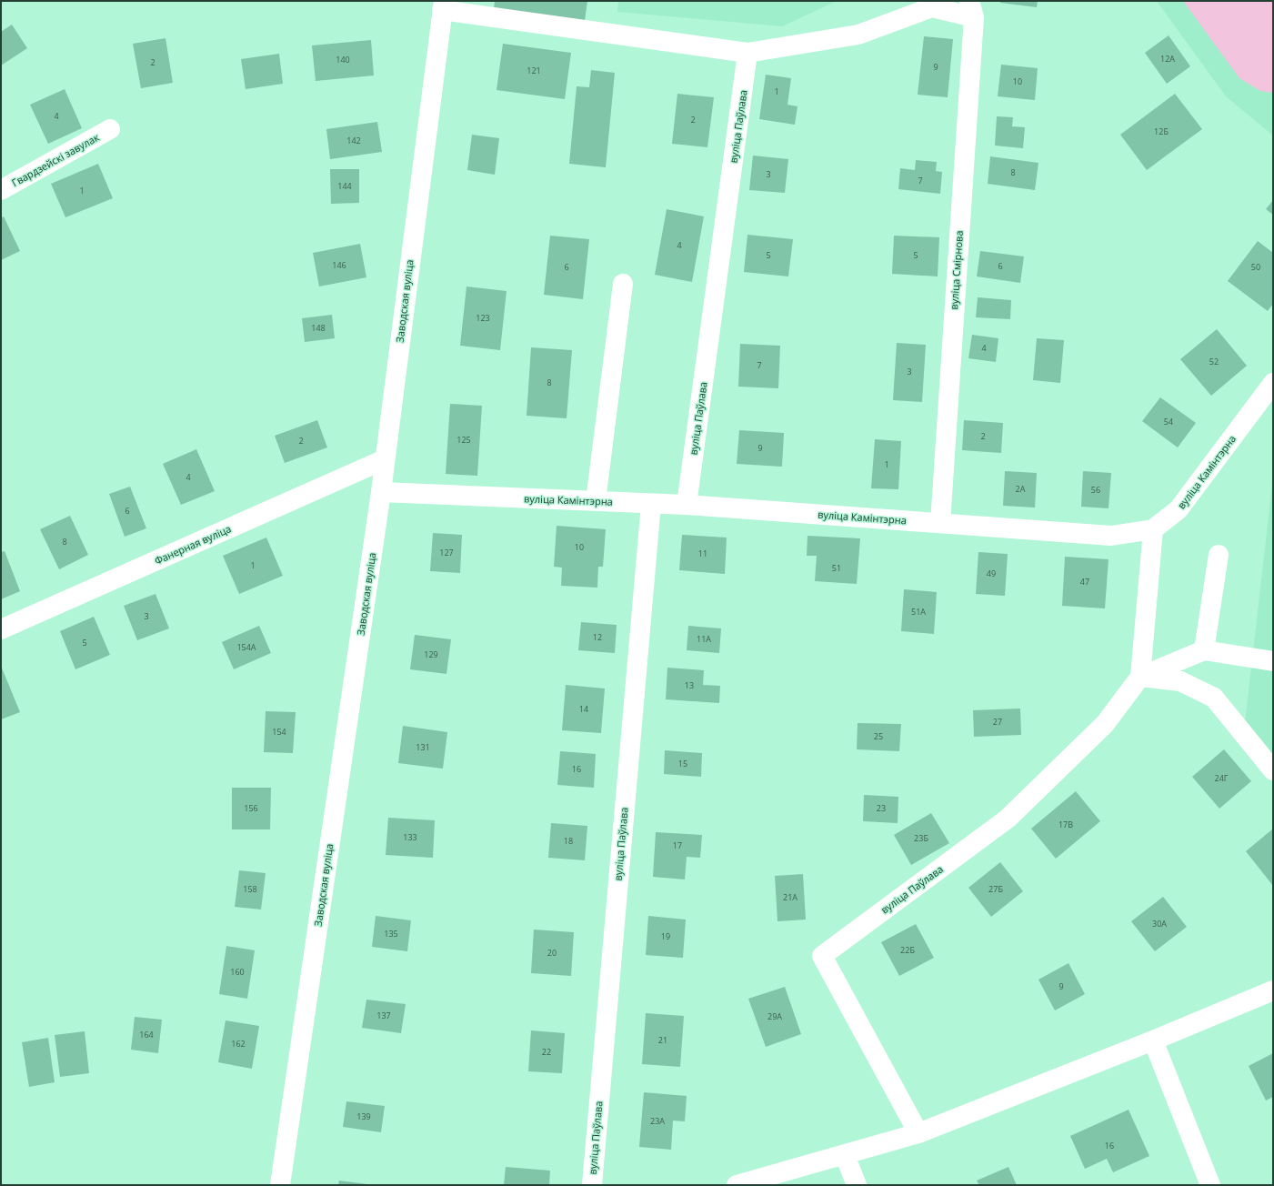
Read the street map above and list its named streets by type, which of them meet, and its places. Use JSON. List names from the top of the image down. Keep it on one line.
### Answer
{"streets":{"street":["вуліца Паўлава","Гвардзейскі завулак","вуліца Смірнова","Заводская вуліца","вуліца Камінтэрна","Фанерная вуліца"]},"crossings":[["вуліца Паўлава","вуліца Камінтэрна"],["вуліца Смірнова","вуліца Камінтэрна"],["Заводская вуліца","вуліца Камінтэрна"],["Заводская вуліца","Фанерная вуліца"]],"house_numbers":["12А","140","2","9","121","10","1","4","2","12Б","142","8","3","7","144","1","4","5","5","146","6","6","50","123","148","4","52","7","3","8","54","2","125","2","9","1","4","2А","56","6","8","10","127","11","1","51","49","47","51А","3","12","11А","5","154А","129","13","14","27","154","25","131","15","16","24Г","156","23","17В","133","23Б","18","17","158","27Б","21А","30А","135","19","22Б","20","160","9","137","29А","164","21","162","22","139","23А","16"]}
